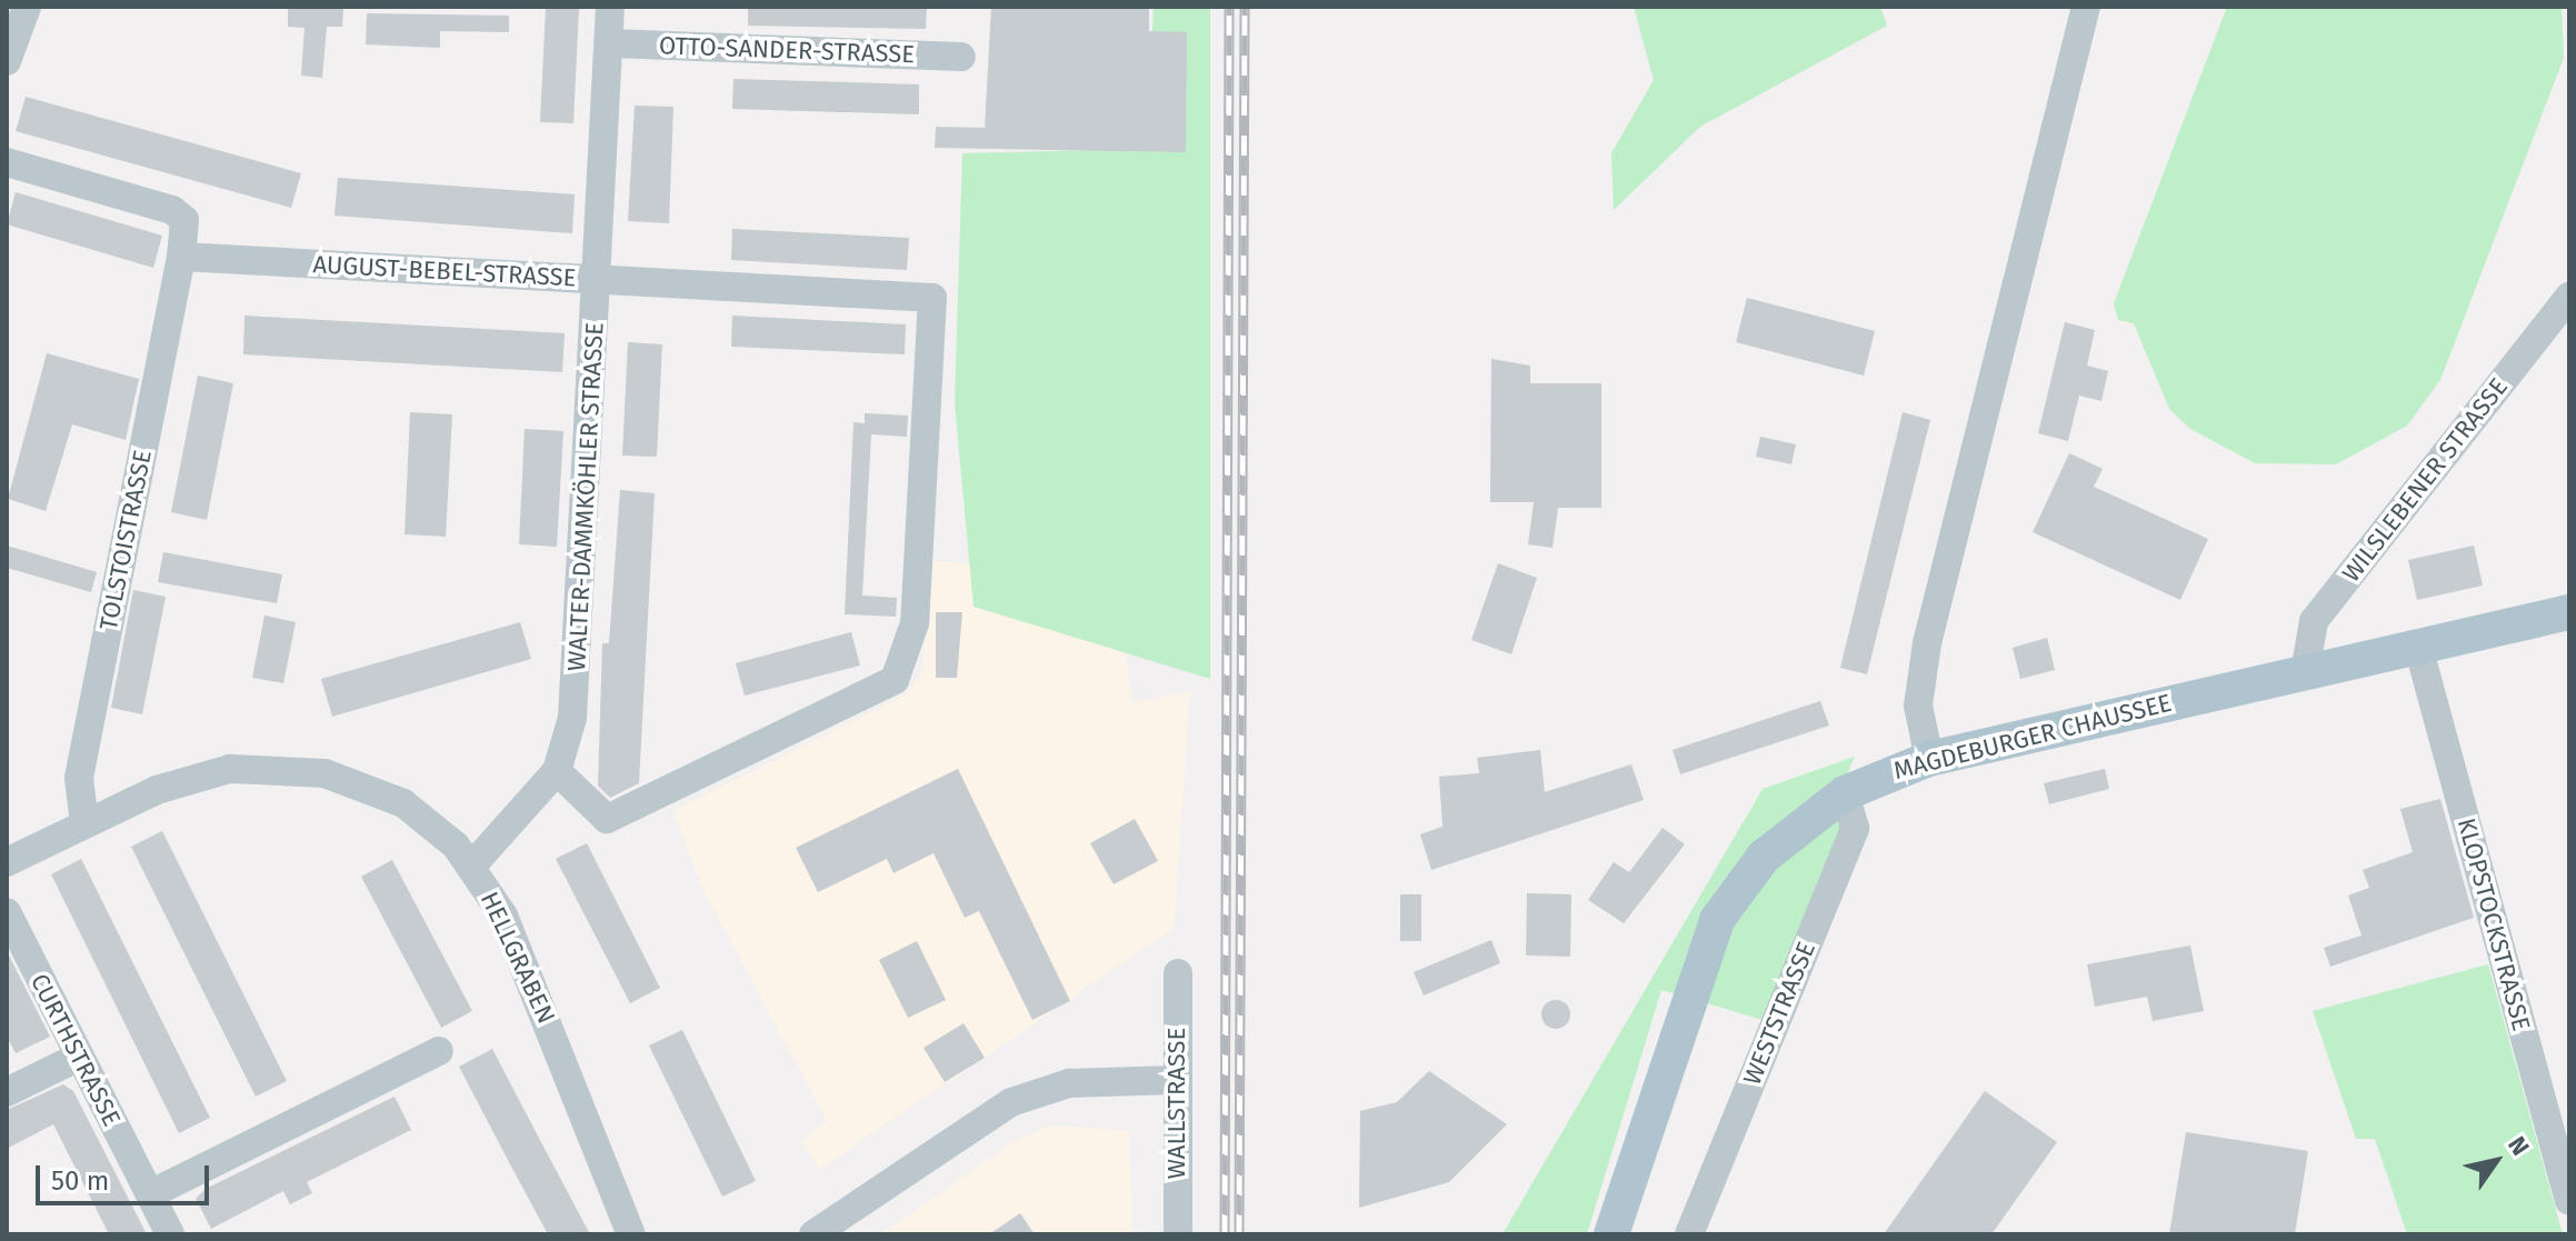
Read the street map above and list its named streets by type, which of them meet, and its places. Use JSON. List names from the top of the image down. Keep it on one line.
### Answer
{"streets":{"main road":["MAGDEBURGER CHAUSSEE"],"street":["OTTO-SANDER-STRASSE","AUGUST-BEBEL-STRASSE","WILSLEBENER STRASSE","WALTER-DAMMKÖHLER STRASSE","TOLSTOISTRASSE","KLOPSTOCKSTRASSE","HELLGRABEN","WESTSTRASSE","CURTHSTRASSE","WALLSTRASSE"]},"crossings":[["OTTO-SANDER-STRASSE","WALTER-DAMMKÖHLER STRASSE"],["AUGUST-BEBEL-STRASSE","WALTER-DAMMKÖHLER STRASSE"],["AUGUST-BEBEL-STRASSE","TOLSTOISTRASSE"],["WILSLEBENER STRASSE","MAGDEBURGER CHAUSSEE"],["WALTER-DAMMKÖHLER STRASSE","HELLGRABEN"],["TOLSTOISTRASSE","HELLGRABEN"],["MAGDEBURGER CHAUSSEE","KLOPSTOCKSTRASSE"],["MAGDEBURGER CHAUSSEE","WESTSTRASSE"]],"scale_bar":"50 m","north":"top right"}
